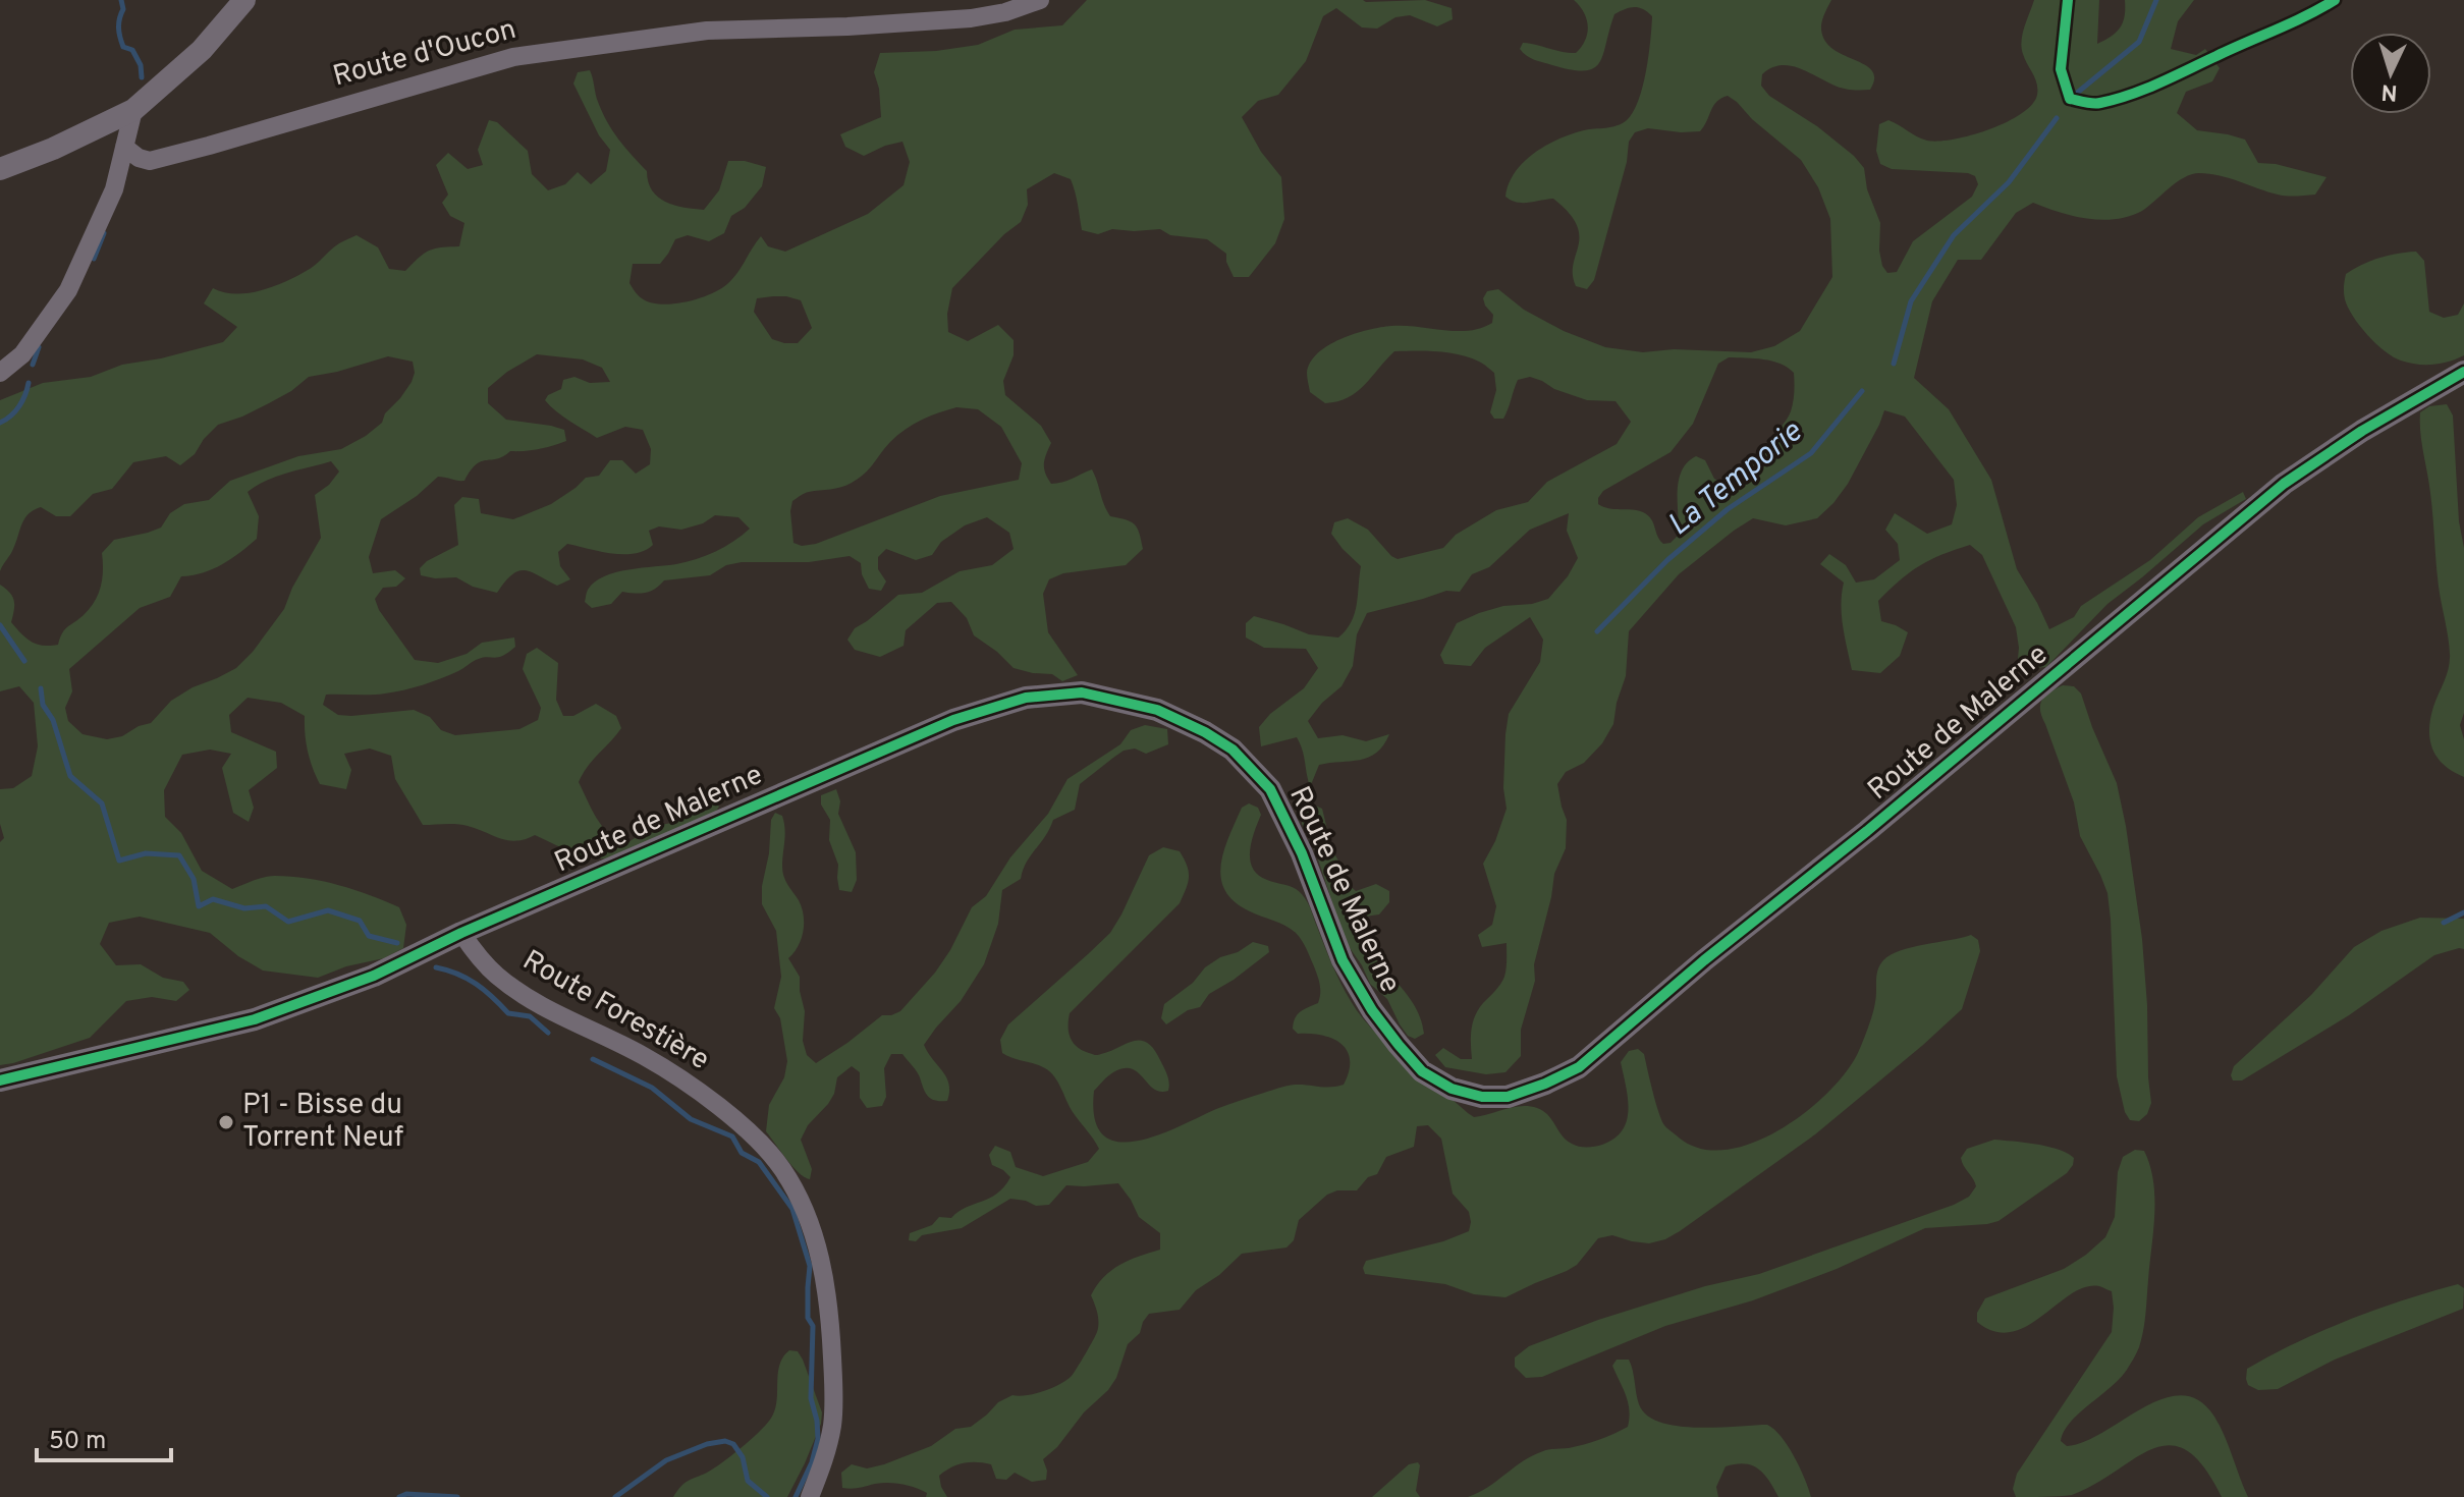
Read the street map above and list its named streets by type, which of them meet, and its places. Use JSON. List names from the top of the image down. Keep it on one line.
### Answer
{"streets":{"street":["Route d'Oucon","Route de Malerne","Route Forestière"]},"crossings":[["Route de Malerne","Route Forestière"]],"water":["La Temporie"],"places":["P1 - Bisse du Torrent Neuf"],"scale_bar":"50 m","north":"bottom"}
